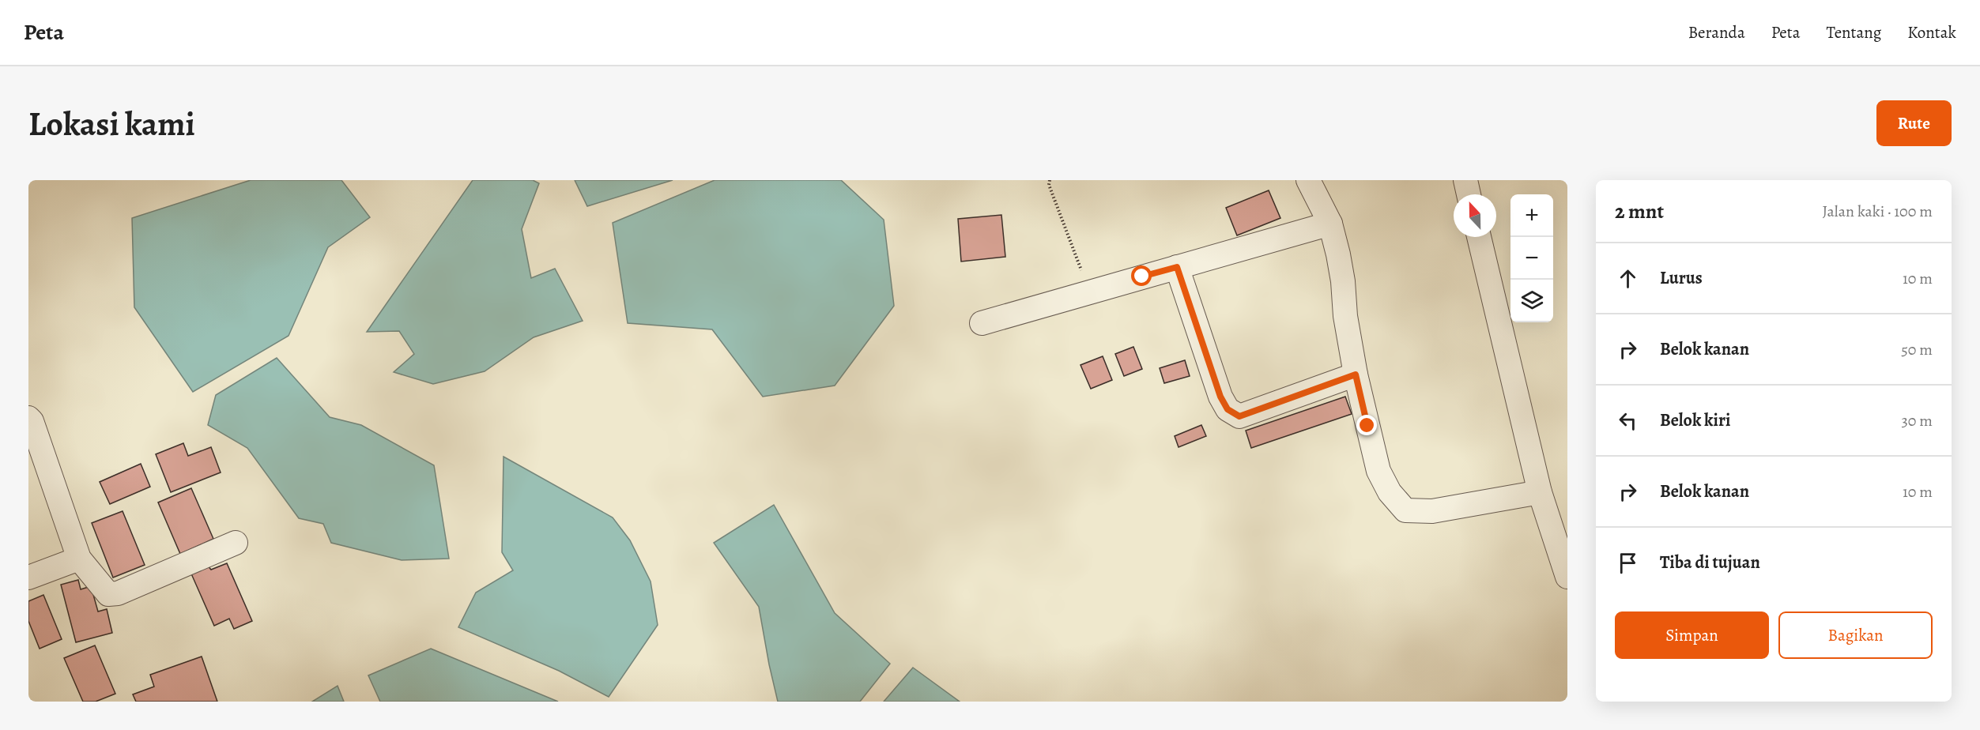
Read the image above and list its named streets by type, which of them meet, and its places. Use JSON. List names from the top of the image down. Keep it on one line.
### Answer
{"north":"top","page":{"header":"Peta","nav":["Beranda","Peta","Tentang","Kontak"],"buttons":["Rute",["Simpan","Bagikan"]],"title":"Lokasi kami","heading":["2 mnt","Jalan kaki · 100 m"],"map_buttons":["+","−"],"list":[["Lurus","10 m"],["Belok kanan","50 m"],["Belok kiri","30 m"],["Belok kanan","10 m"],"Tiba di tujuan"]}}
